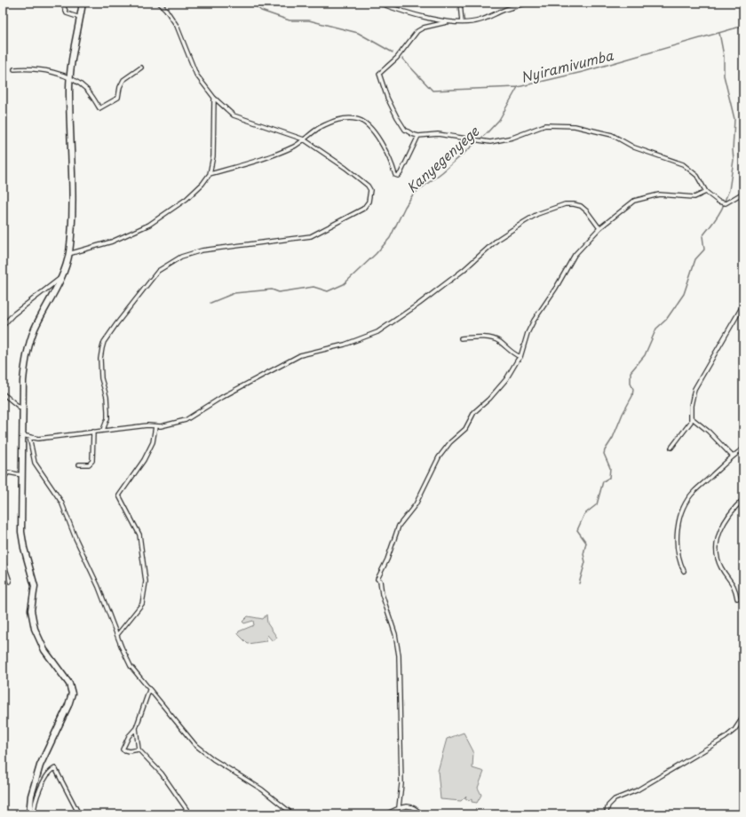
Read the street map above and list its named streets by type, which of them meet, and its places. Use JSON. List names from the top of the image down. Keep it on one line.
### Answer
{"water":["Nyiramivumba","Kanyegenyege"]}
